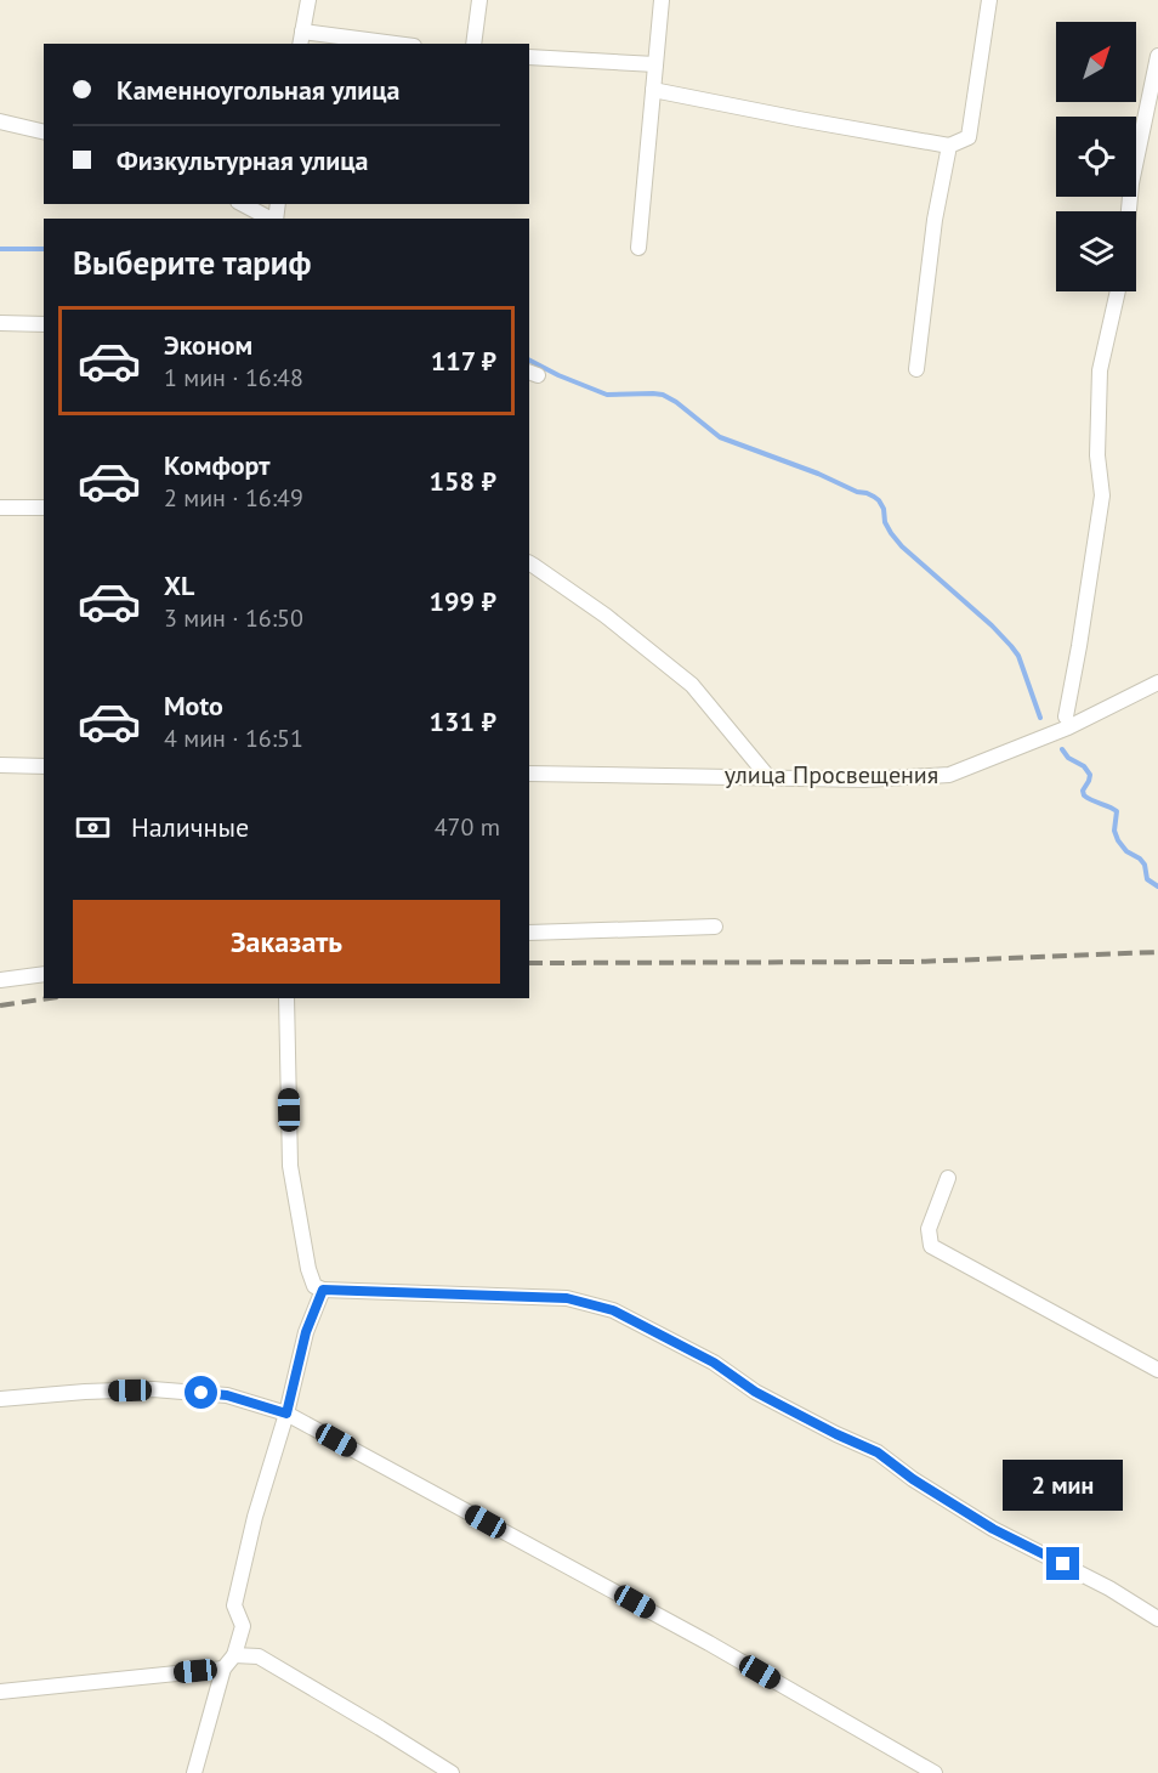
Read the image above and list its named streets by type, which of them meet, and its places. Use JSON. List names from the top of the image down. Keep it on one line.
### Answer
{"streets":{"street":["улица Просвещения"]},"north":"top right","page":{"banner":["Каменноугольная улица","Физкультурная улица"],"heading":"Выберите тариф","list":[{"name":"Эконом","note":"1 мин · 16:48","value":"117 ₽"},{"name":"Комфорт","note":"2 мин · 16:49","value":"158 ₽"},{"name":"XL","note":"3 мин · 16:50","value":"199 ₽"},{"name":"Moto","note":"4 мин · 16:51","value":"131 ₽"}],"pay":["Наличные","470 m"],"buttons":"Заказать","bubble":"2 мин"}}
